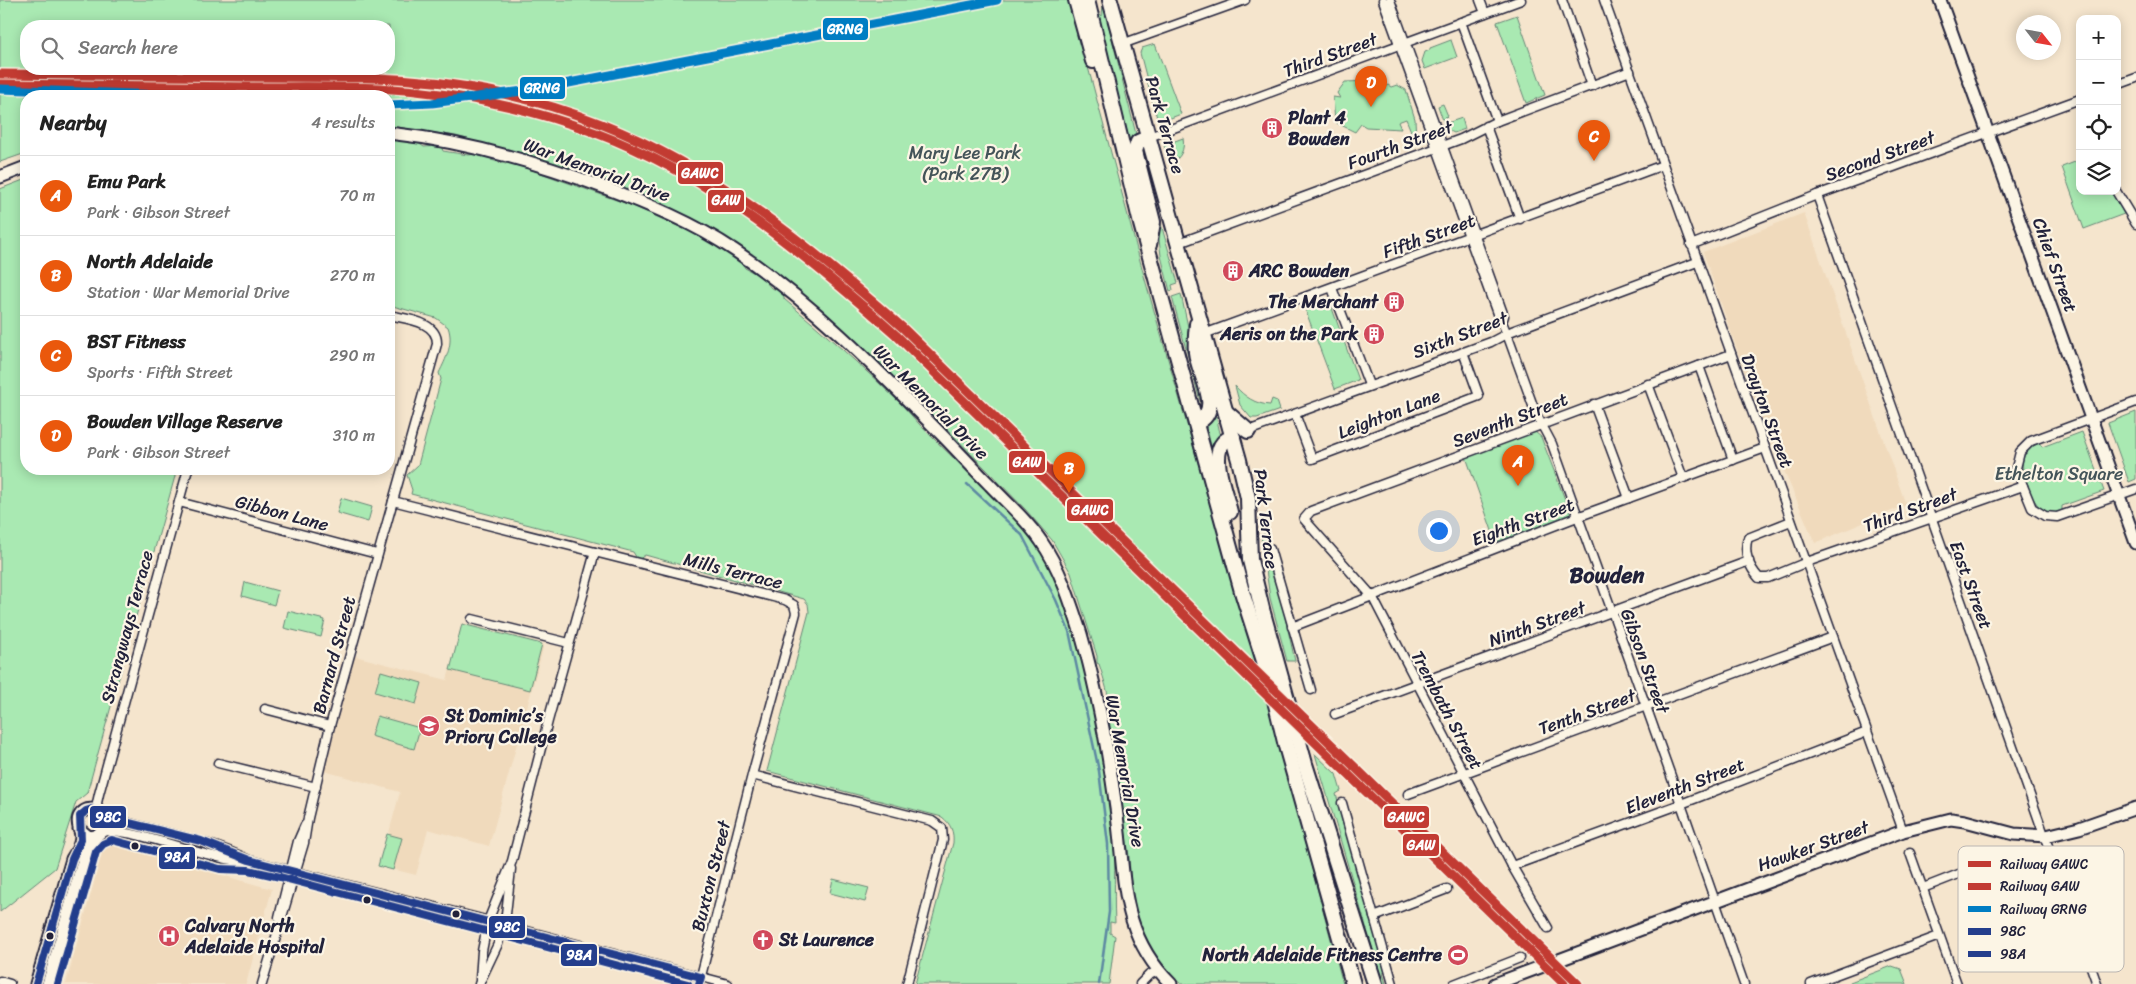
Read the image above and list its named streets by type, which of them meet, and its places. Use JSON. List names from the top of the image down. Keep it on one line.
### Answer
{"streets":{"highway":["Park Terrace"],"street":["Third Street","Fourth Street","Second Street","War Memorial Drive","Fifth Street","Chief Street","Sixth Street","Drayton Street","Leighton Lane","Seventh Street","Gibbon Lane","Eighth Street","Mills Terrace","East Street","Ninth Street","Strangways Terrace","Barnard Street","Gibson Street","Trembath Street","Tenth Street","Eleventh Street","Hawker Street","Buxton Street"]},"crossings":[["Third Street","Park Terrace"],["Third Street","Drayton Street"],["Third Street","East Street"],["Third Street","Gibson Street"],["Park Terrace","Fourth Street"],["Park Terrace","Fifth Street"],["Park Terrace","Sixth Street"],["Park Terrace","Eighth Street"],["Fourth Street","Drayton Street"],["Fourth Street","Gibson Street"],["Second Street","Chief Street"],["Second Street","Drayton Street"],["Second Street","East Street"],["Fifth Street","Drayton Street"],["Fifth Street","Gibson Street"],["Sixth Street","Drayton Street"],["Sixth Street","Leighton Lane"],["Sixth Street","Gibson Street"],["Drayton Street","Seventh Street"],["Drayton Street","Eighth Street"],["Drayton Street","Tenth Street"],["Drayton Street","Eleventh Street"],["Drayton Street","Hawker Street"],["Seventh Street","Gibson Street"],["Seventh Street","Trembath Street"],["Gibbon Lane","Strangways Terrace"],["Gibbon Lane","Barnard Street"],["Eighth Street","Gibson Street"],["Eighth Street","Trembath Street"],["Mills Terrace","Barnard Street"],["Mills Terrace","Buxton Street"],["East Street","Hawker Street"],["Ninth Street","Gibson Street"],["Ninth Street","Trembath Street"],["Gibson Street","Tenth Street"],["Gibson Street","Eleventh Street"],["Gibson Street","Hawker Street"],["Trembath Street","Tenth Street"],["Trembath Street","Eleventh Street"]],"districts":["Bowden"],"parks":["Mary Lee Park (Park 27B)","Ethelton Square"],"places":{"building":["Plant 4 Bowden","ARC Bowden","The Merchant","Aeris on the Park"],"school or university":["St Dominic’s Priory College"],"hospital":["Calvary North Adelaide Hospital"],"church":["St Laurence"],"sports":["North Adelaide Fitness Centre"]},"lines":["rail line GRNG","rail line GAWC","rail line GAW","transit line 98C","transit line 98A"],"legend":["Railway GAWC","Railway GAW","Railway GRNG","98C","98A"],"north":"bottom right","page":{"map_buttons":["+","−"],"search":"Search here","pins":["D","C","A","B"],"heading":["Nearby","4 results"],"list":[{"mark":"A","name":"Emu Park","note":"Park · Gibson Street","value":"70 m"},{"mark":"B","name":"North Adelaide","note":"Station · War Memorial Drive","value":"270 m"},{"mark":"C","name":"BST Fitness","note":"Sports · Fifth Street","value":"290 m"},{"mark":"D","name":"Bowden Village Reserve","note":"Park · Gibson Street","value":"310 m"}]}}
